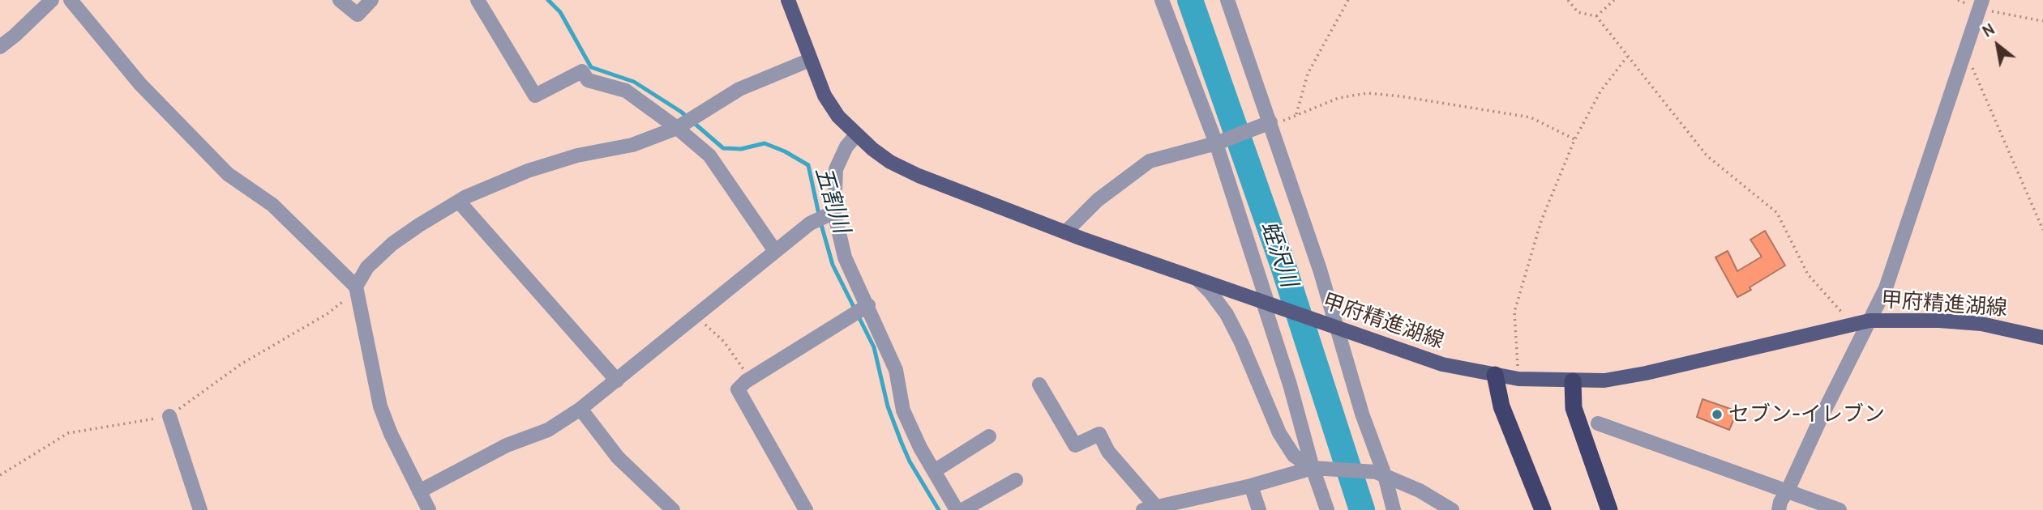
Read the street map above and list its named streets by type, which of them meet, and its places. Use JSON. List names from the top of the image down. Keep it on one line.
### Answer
{"streets":{"main road":["甲府精進湖線"]},"water":["五割川","蛭沢川"],"places":["セブン-イレブン"],"north":"top left"}
